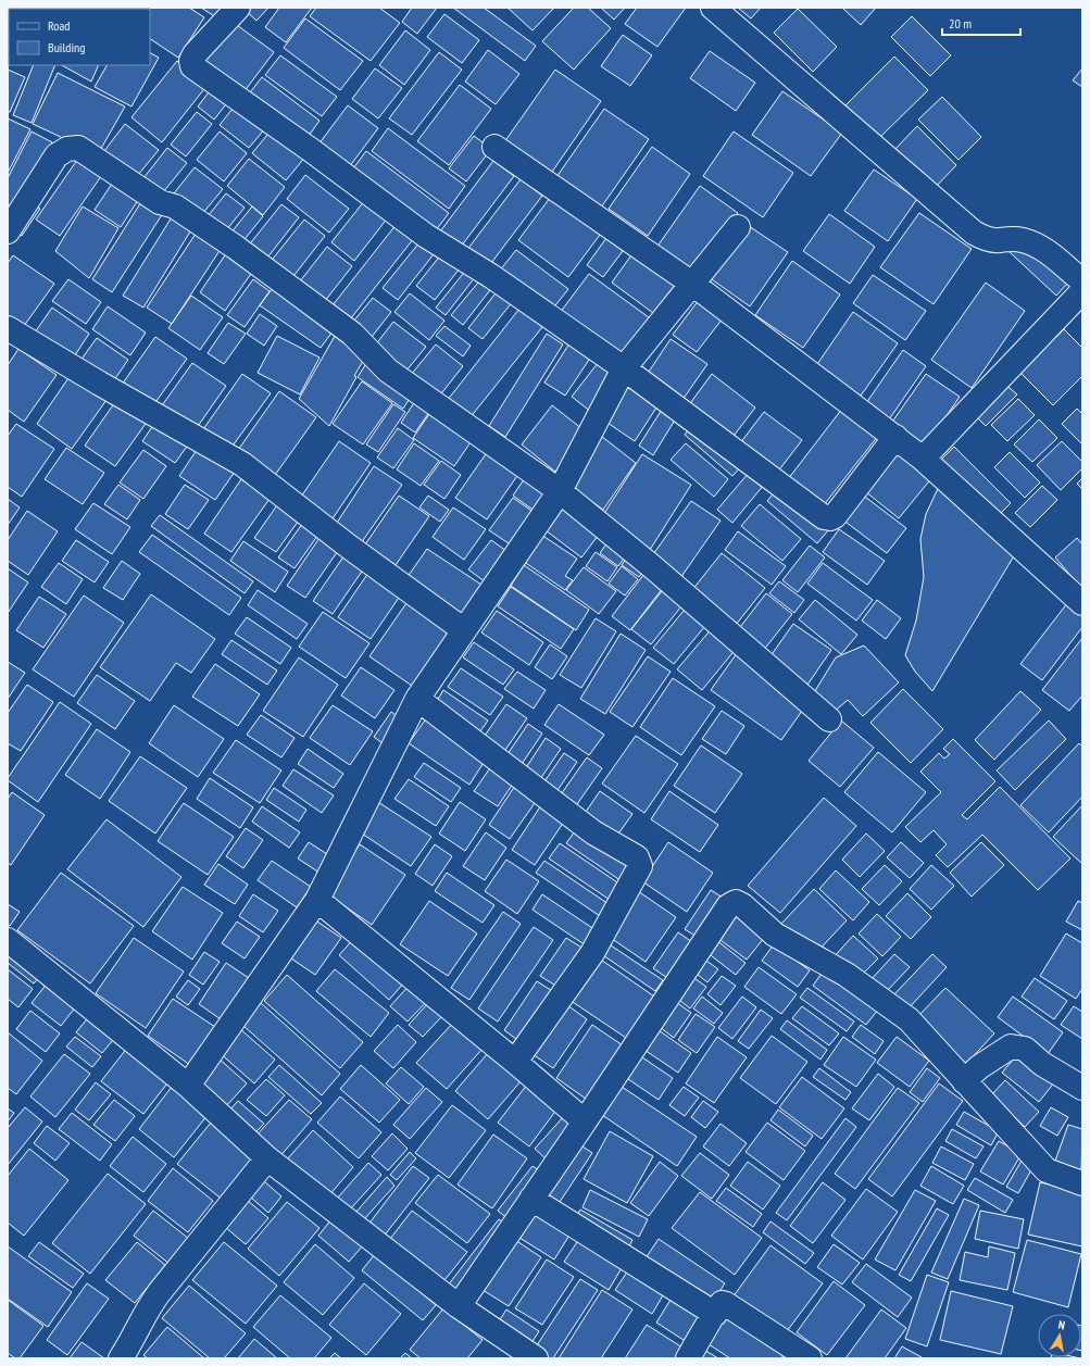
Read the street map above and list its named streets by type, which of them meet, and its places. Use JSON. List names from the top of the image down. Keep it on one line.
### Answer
{"legend":["Road","Building"],"scale_bar":"20 m","north":"top"}
